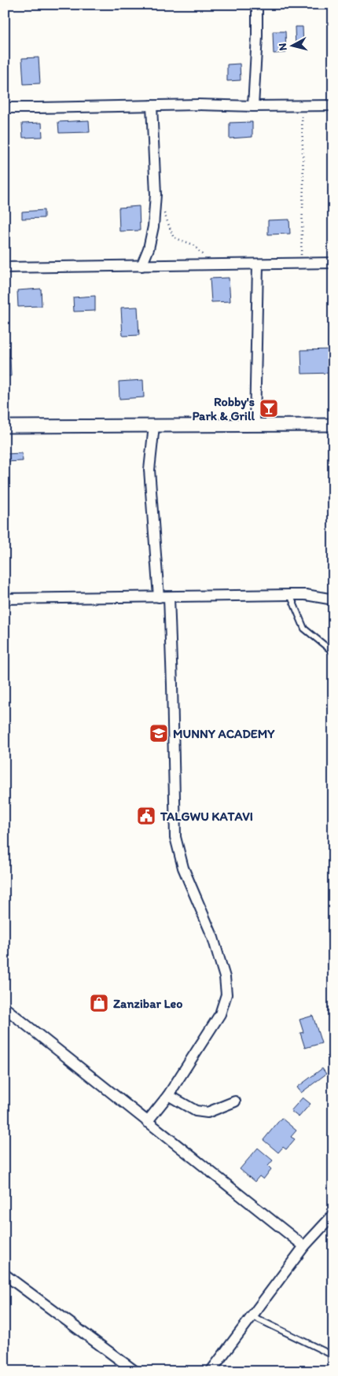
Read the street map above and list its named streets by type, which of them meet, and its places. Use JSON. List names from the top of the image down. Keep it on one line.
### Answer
{"places":{"bar":["Robby's Park & Grill"],"school or university":["MUNNY ACADEMY"],"public building":["TALGWU KATAVI"],"shop":["Zanzibar Leo"]},"north":"left"}
